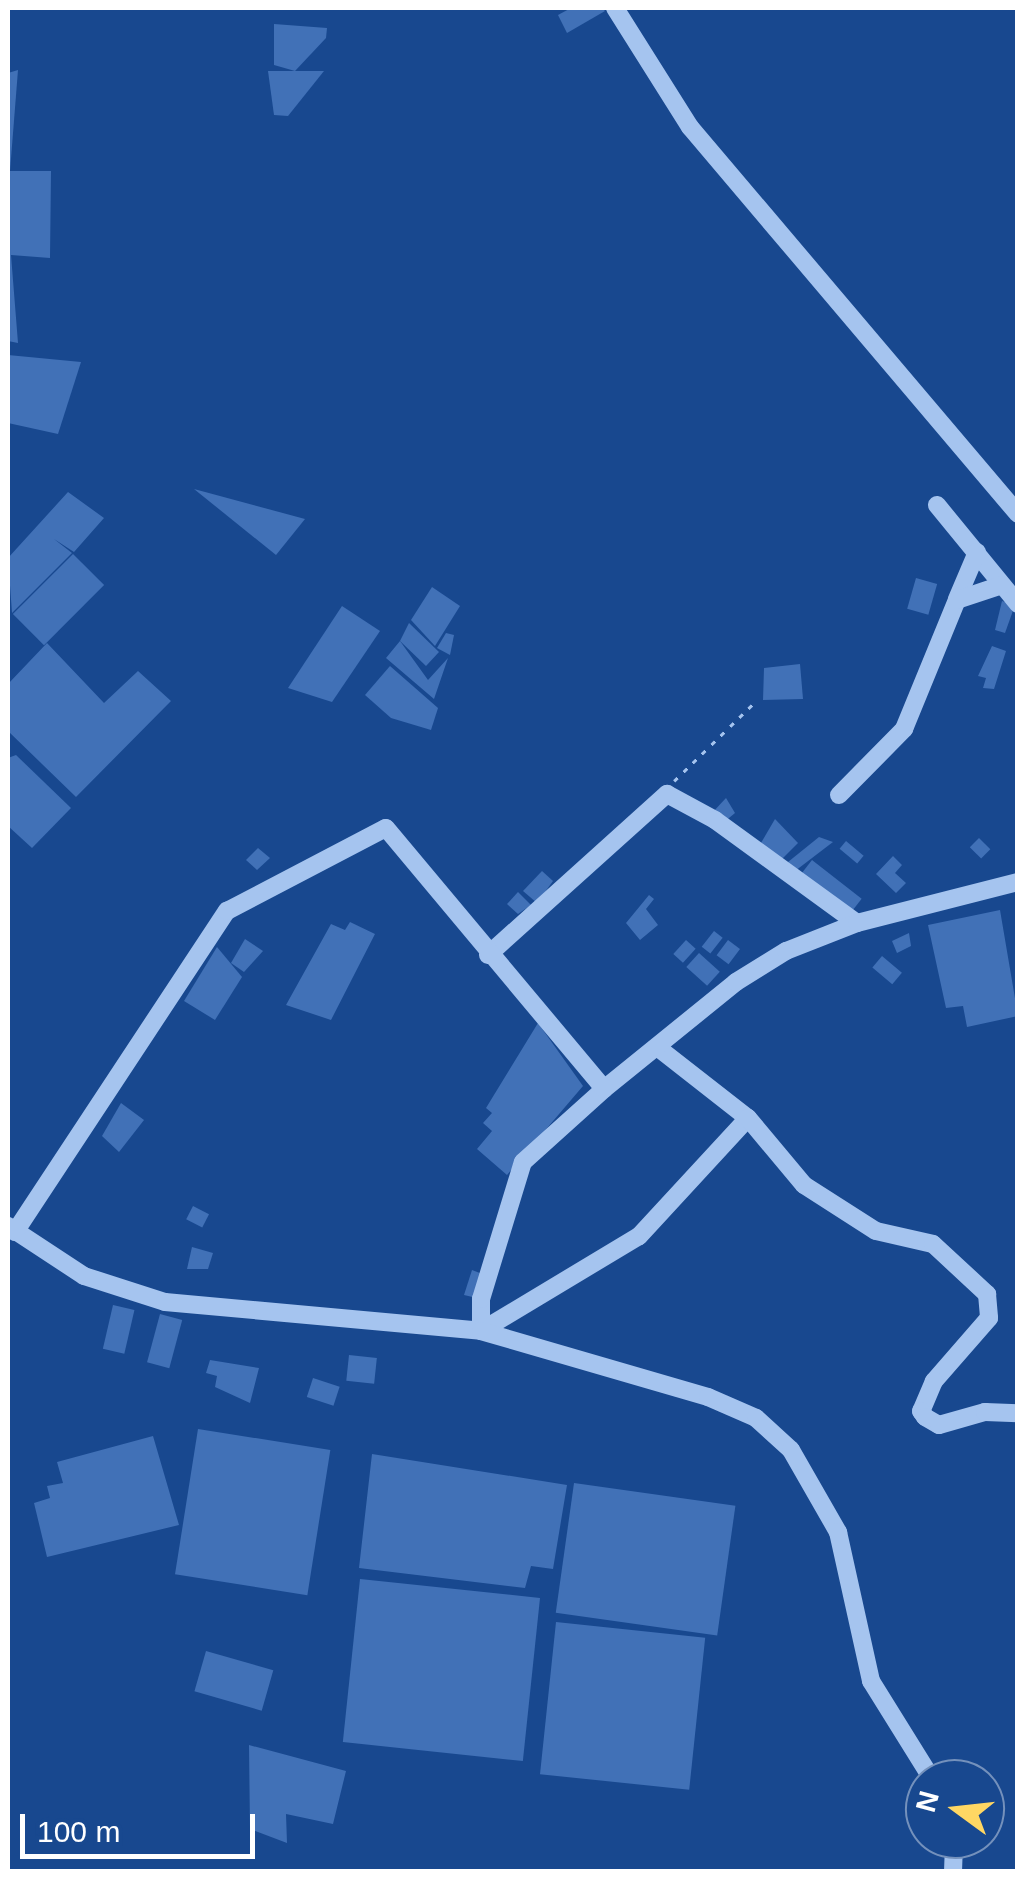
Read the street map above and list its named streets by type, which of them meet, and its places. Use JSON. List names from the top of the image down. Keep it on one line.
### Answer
{"scale_bar":"100 m","north":"left"}
